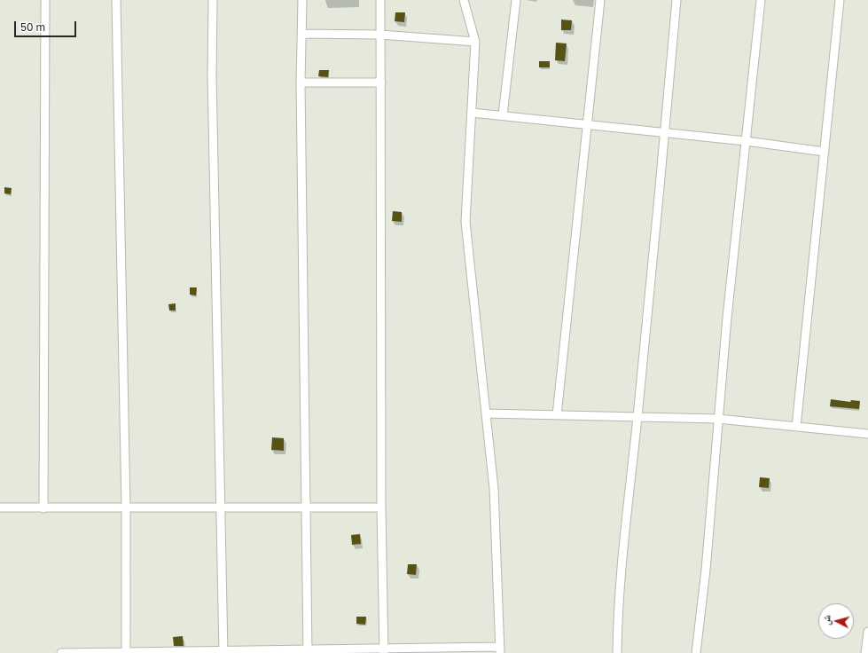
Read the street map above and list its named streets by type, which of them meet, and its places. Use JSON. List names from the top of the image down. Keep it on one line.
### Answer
{"scale_bar":"50 m","north":"left"}
